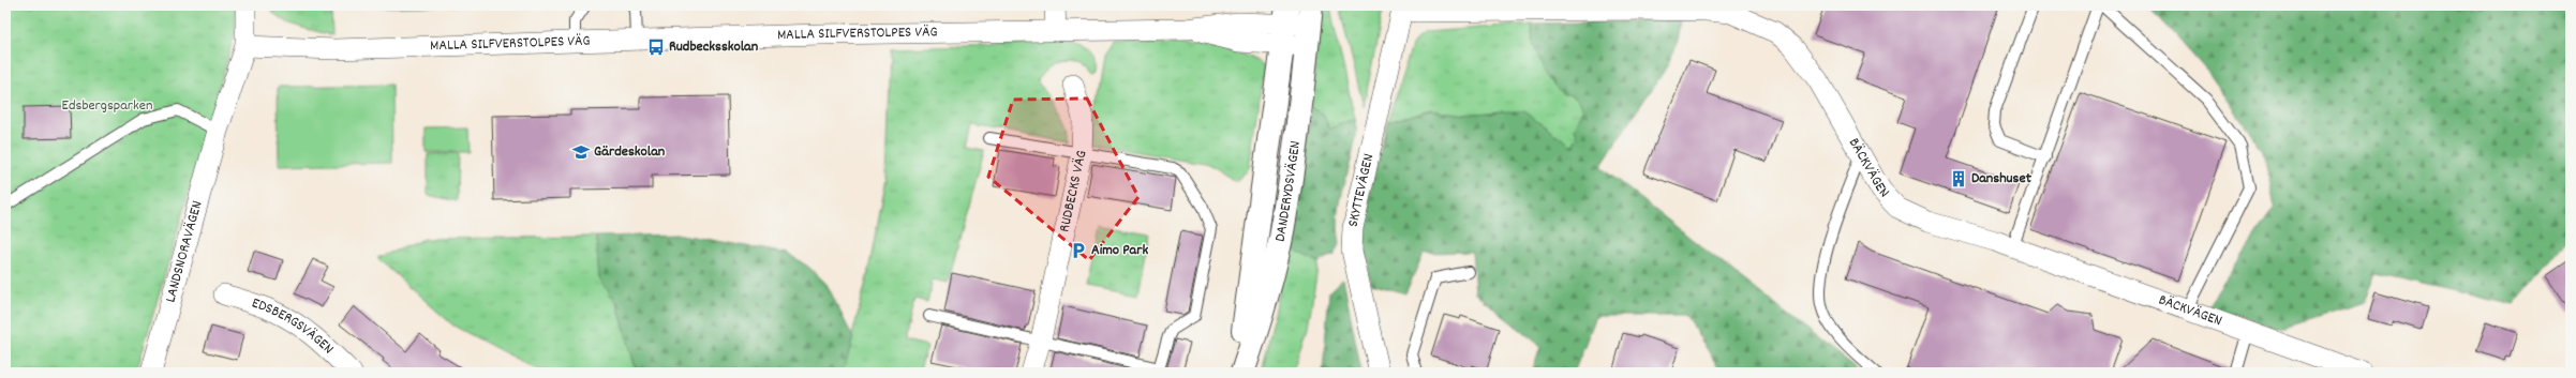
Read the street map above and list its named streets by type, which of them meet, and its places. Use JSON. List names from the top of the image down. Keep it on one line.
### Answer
{"streets":{"main road":["DANDERYDSVÄGEN"],"street":["MALLA SILFVERSTOLPES VÄG","BÄCKVÄGEN","SKYTTEVÄGEN","RUDBECKS VÄG","LANDSNORAVÄGEN","EDSBERGSVÄGEN"]},"crossings":[["MALLA SILFVERSTOLPES VÄG","DANDERYDSVÄGEN"],["MALLA SILFVERSTOLPES VÄG","LANDSNORAVÄGEN"],["BÄCKVÄGEN","SKYTTEVÄGEN"]],"parks":["Edsbergsparken"],"places":{"bus stop":["Rudbecksskolan"],"school or university":["Gärdeskolan"],"building":["Danshuset"],"parking":["Aimo Park"]}}
